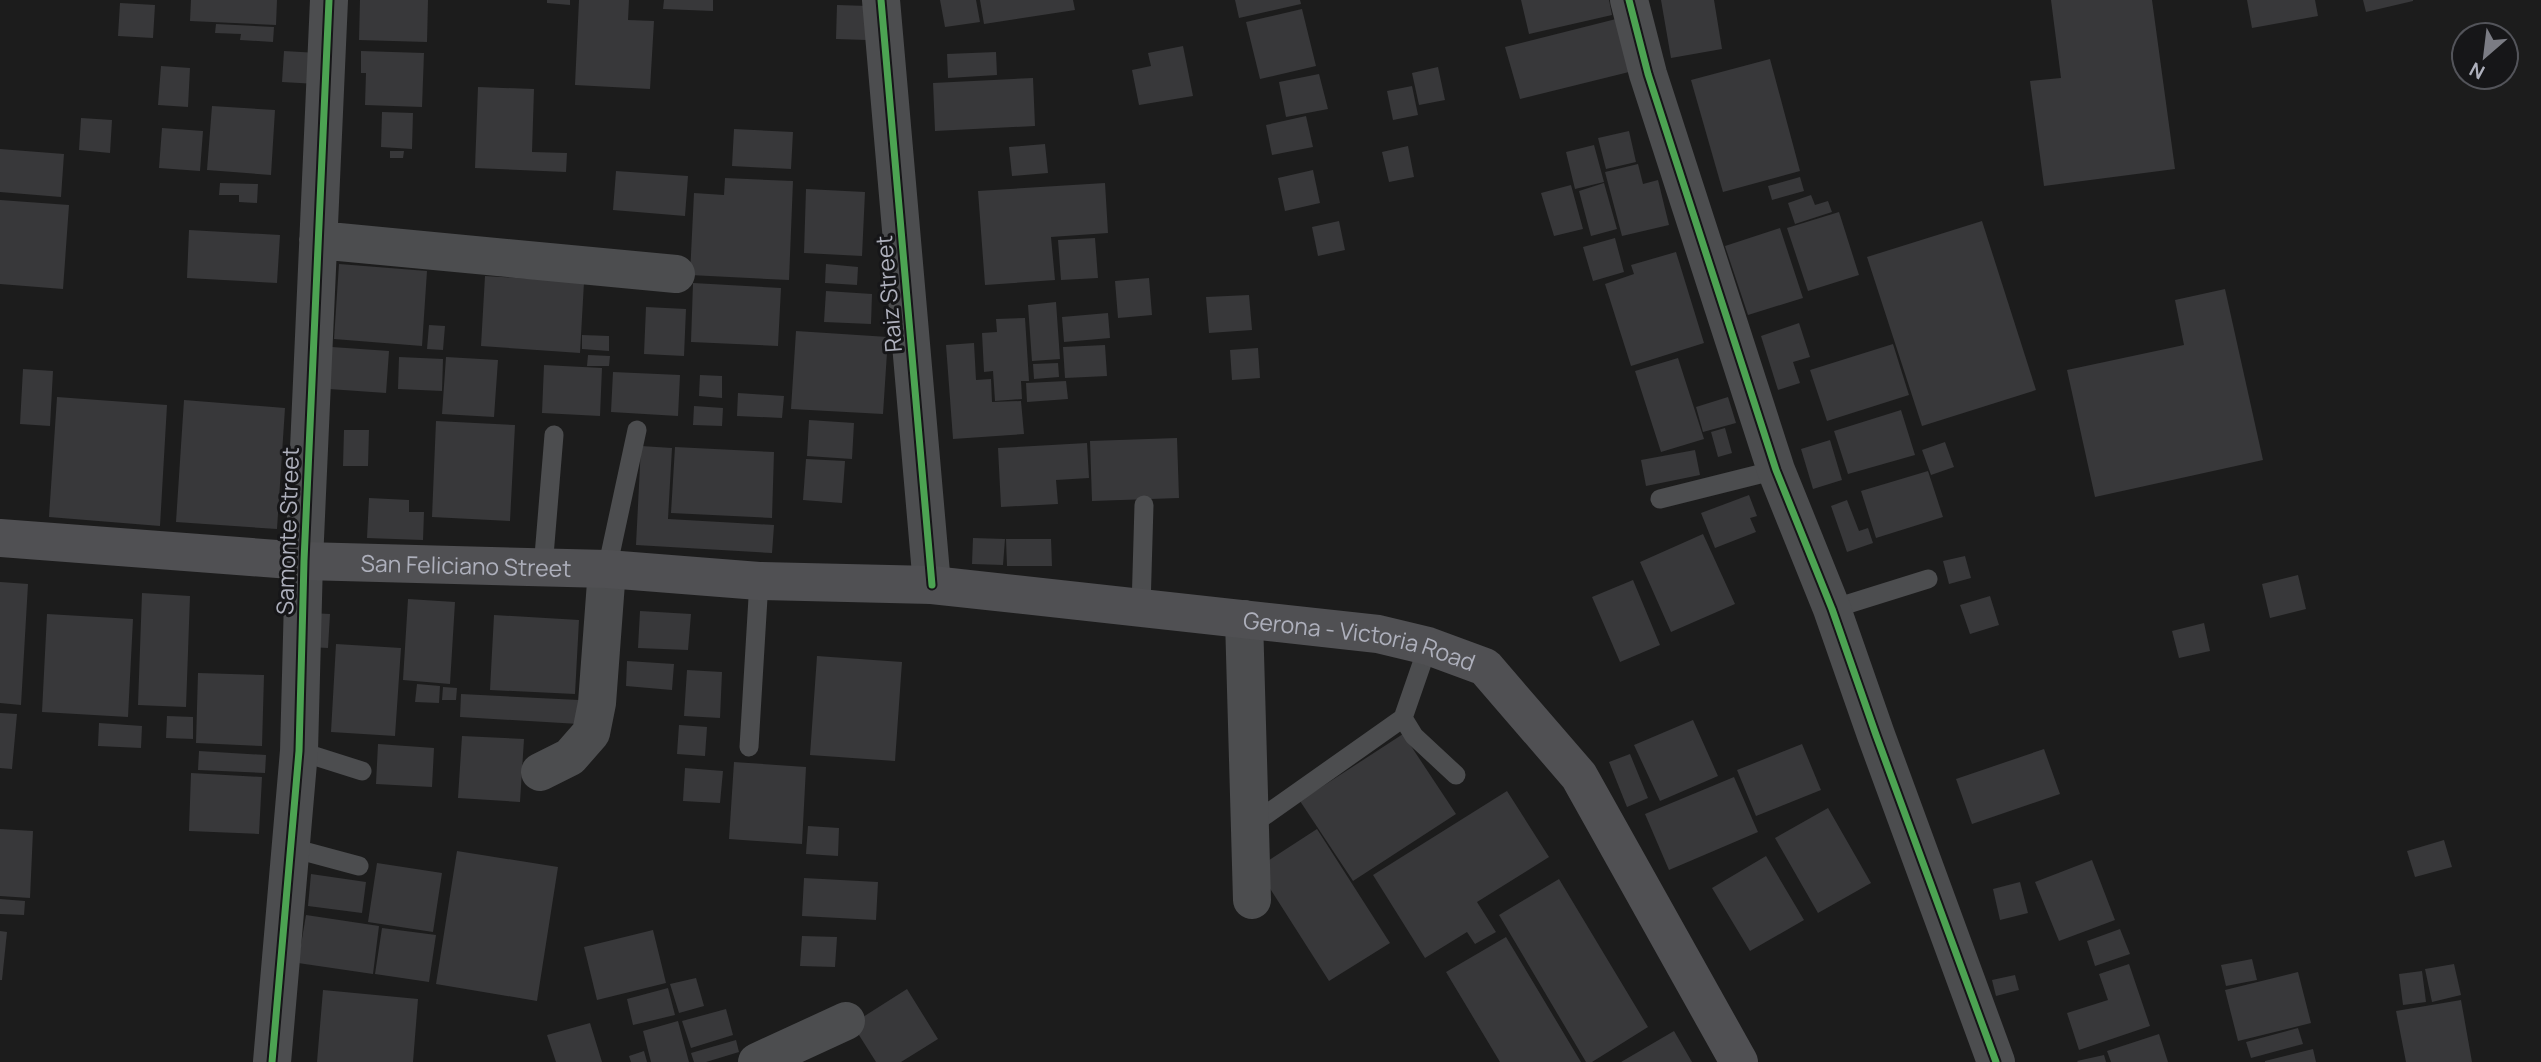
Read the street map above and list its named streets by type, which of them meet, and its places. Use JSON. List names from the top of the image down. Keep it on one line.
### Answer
{"streets":{"main road":["San Feliciano Street","Gerona - Victoria Road"],"street":["Raiz Street","Samonte Street"]},"crossings":[["Raiz Street","San Feliciano Street"],["Raiz Street","Gerona - Victoria Road"],["Samonte Street","San Feliciano Street"],["San Feliciano Street","Gerona - Victoria Road"]],"north":"bottom left"}
